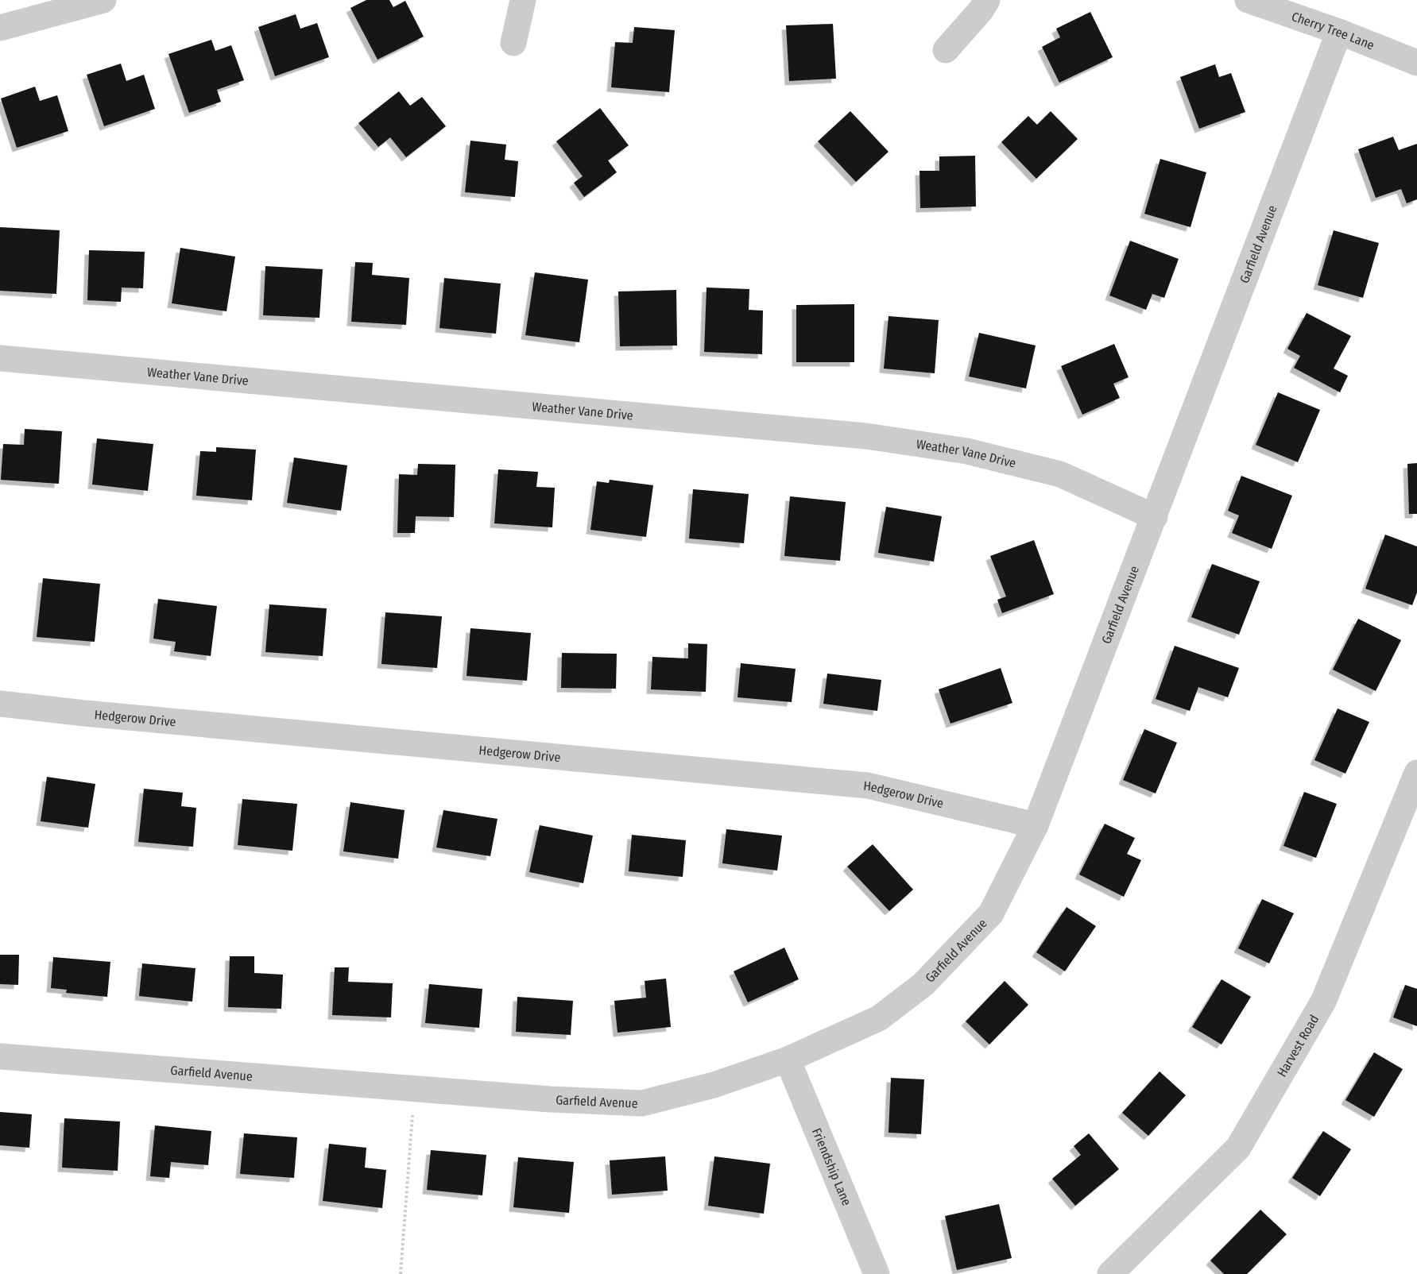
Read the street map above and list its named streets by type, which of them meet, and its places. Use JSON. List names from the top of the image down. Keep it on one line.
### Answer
{"streets":{"street":["Cherry Tree Lane","Garfield Avenue","Weather Vane Drive","Hedgerow Drive","Harvest Road","Friendship Lane"]},"crossings":[["Cherry Tree Lane","Garfield Avenue"],["Garfield Avenue","Weather Vane Drive"],["Garfield Avenue","Hedgerow Drive"],["Garfield Avenue","Friendship Lane"]]}
